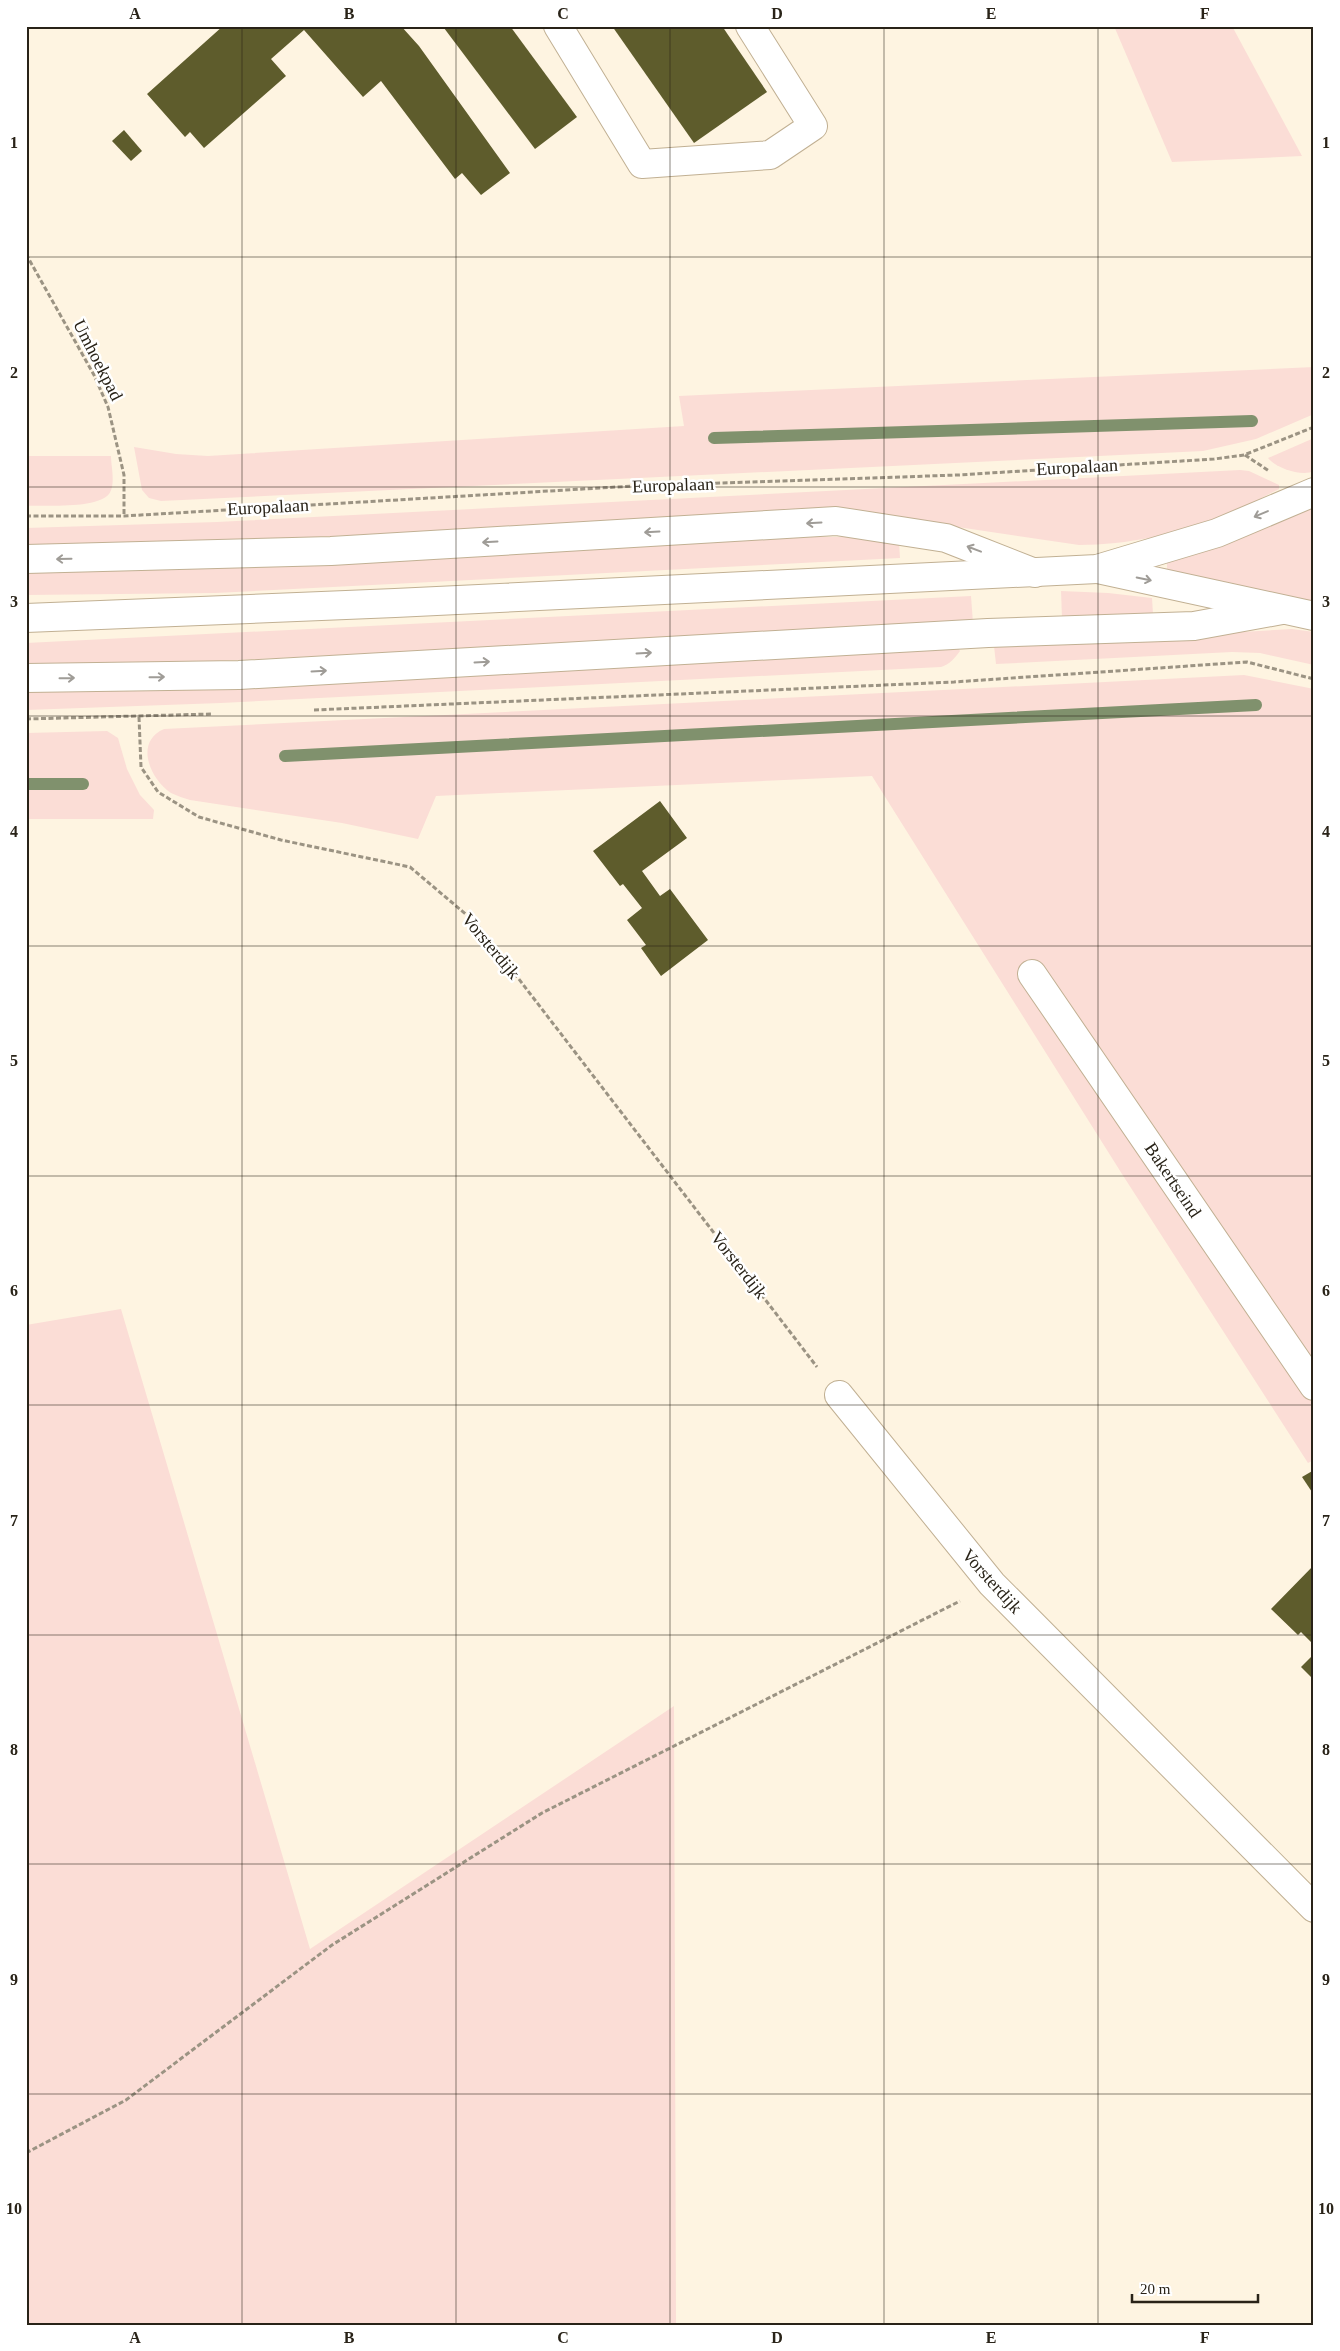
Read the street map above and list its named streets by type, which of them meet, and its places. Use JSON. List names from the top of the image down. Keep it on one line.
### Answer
{"streets":{"main road":["Vorsterdijk","Bakertseind"],"path":["Umhoekpad","Europalaan"]},"crossings":[["Umhoekpad","Europalaan"]],"scale_bar":"20 m","grid":{"columns":["A","B","C","D","E","F"],"rows":["1","2","3","4","5","6","7","8","9","10"]}}
